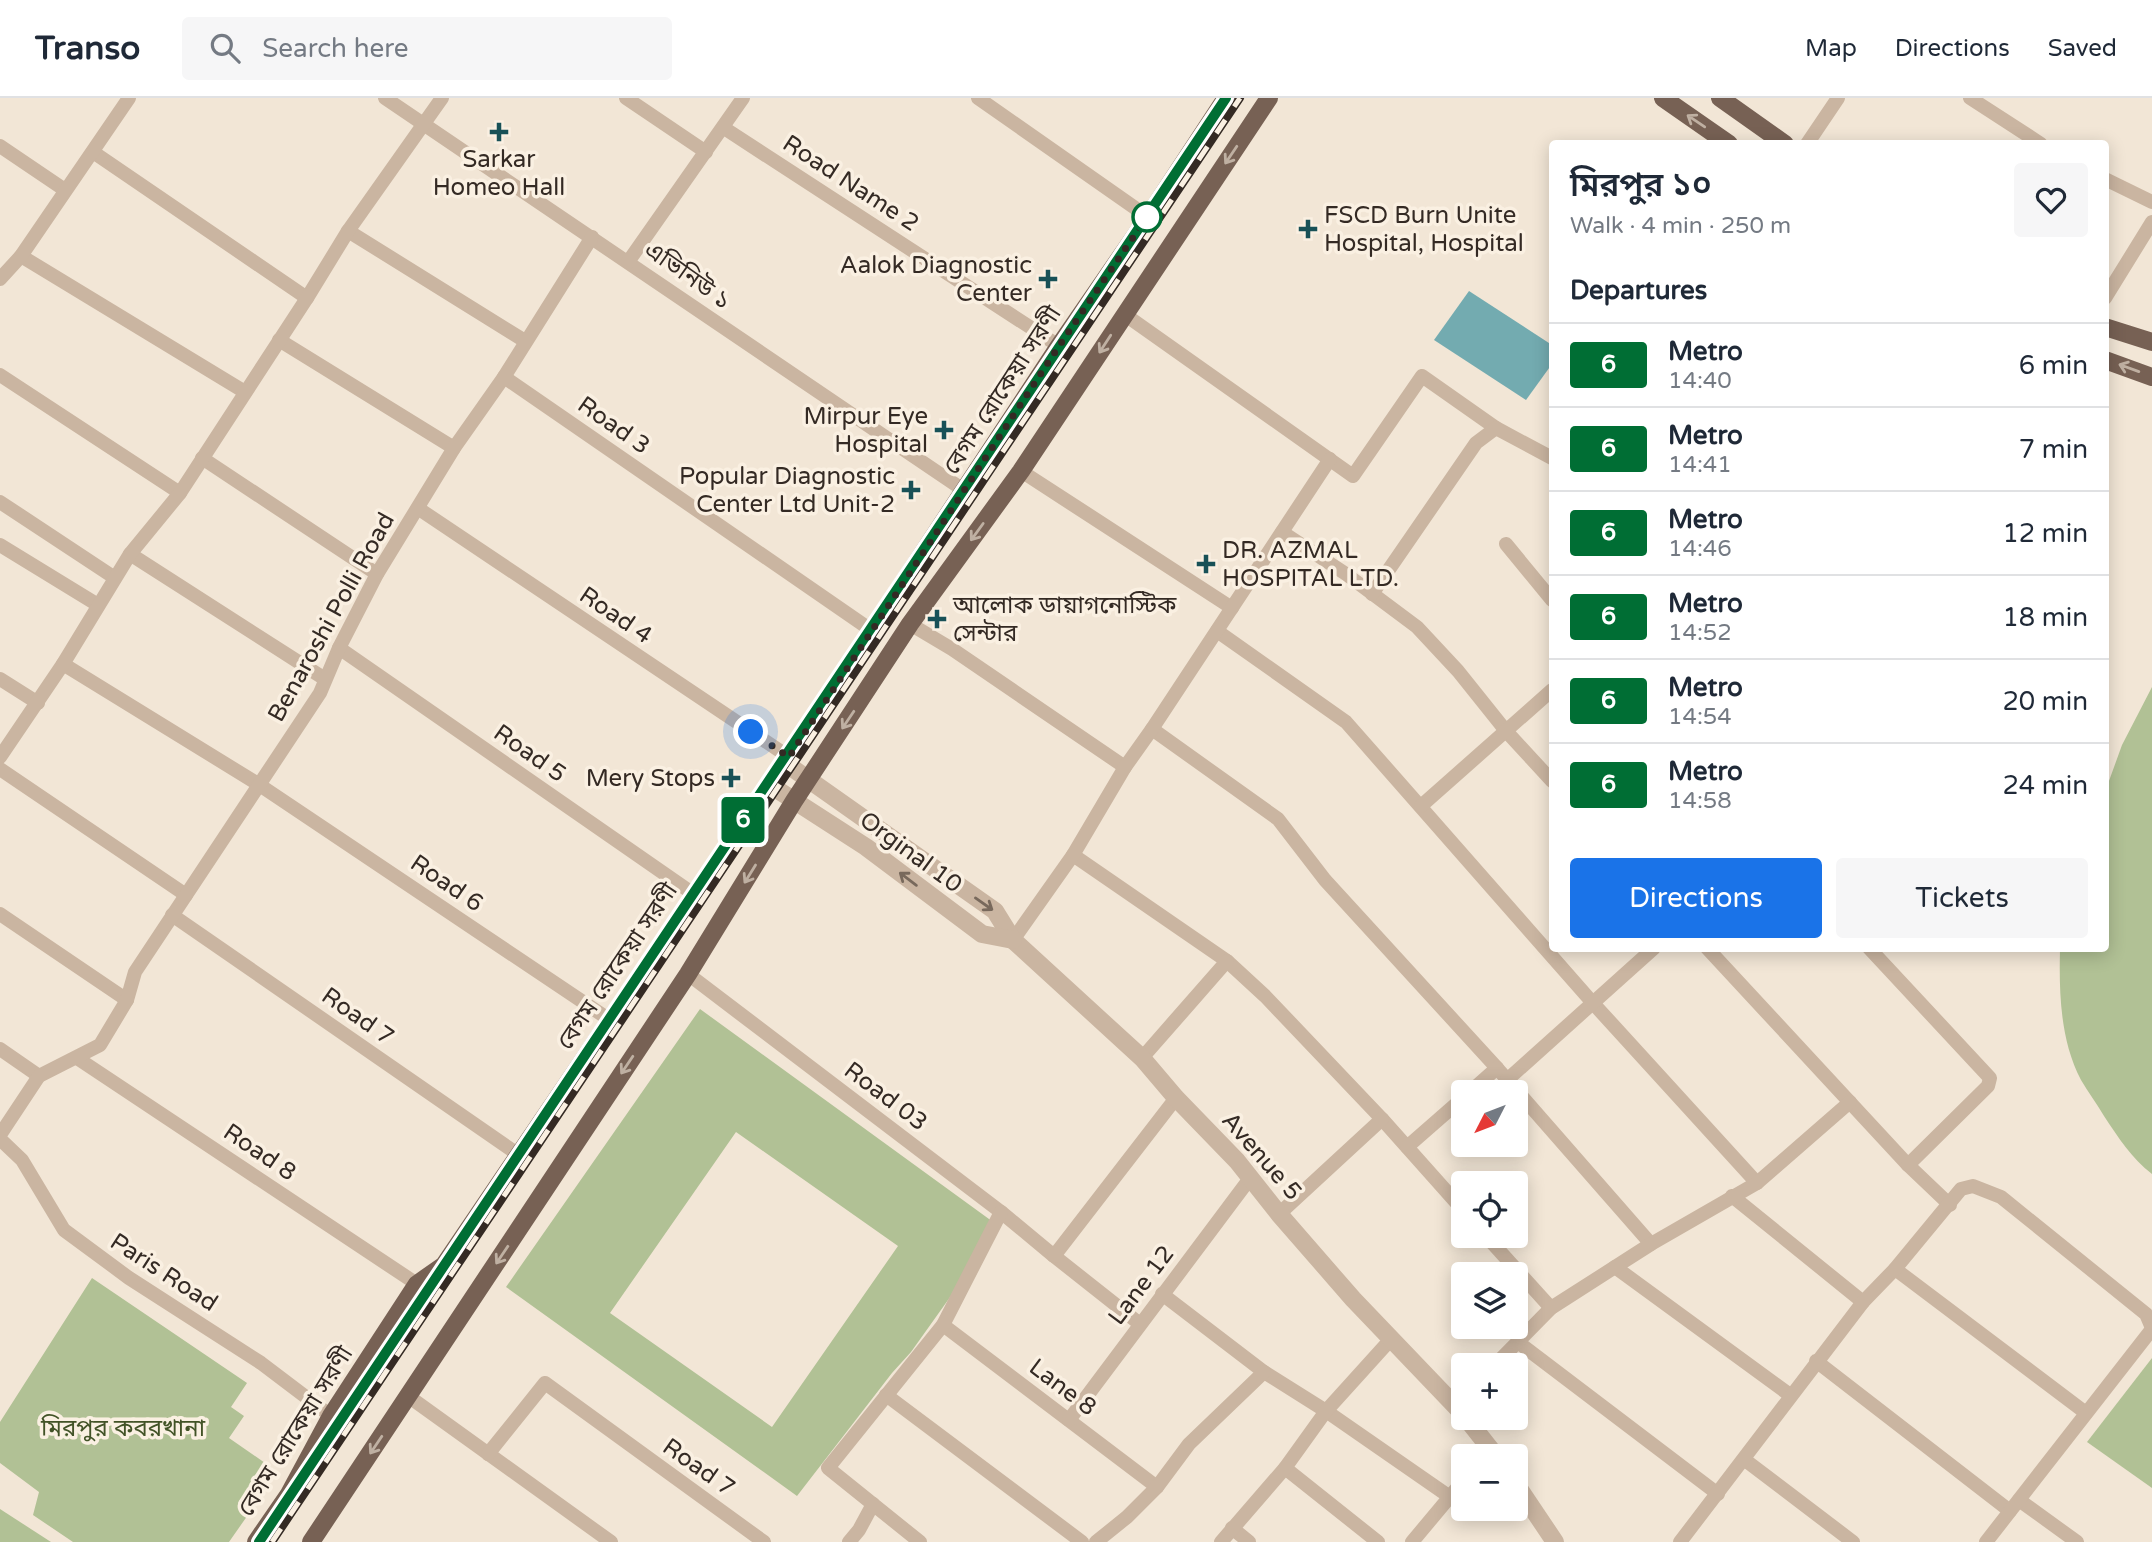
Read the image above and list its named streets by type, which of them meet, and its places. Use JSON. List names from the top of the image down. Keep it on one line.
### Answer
{"streets":{"main road":["বেগম রোকেয়া সরণী"],"street":["Road Name 2","এভিনিউ ১","Road 3","Road 4","Benaroshi Polli Road","Road 5","Orginal 10","Road 6","Road 7","Road 03","Road 8","Avenue 5","Paris Road","Lane 12","Lane 8"]},"crossings":[["Road Name 2","বেগম রোকেয়া সরণী"],["এভিনিউ ১","বেগম রোকেয়া সরণী"],["এভিনিউ ১","Benaroshi Polli Road"],["বেগম রোকেয়া সরণী","Road 3"],["বেগম রোকেয়া সরণী","Road 4"],["বেগম রোকেয়া সরণী","Road 5"],["বেগম রোকেয়া সরণী","Orginal 10"],["বেগম রোকেয়া সরণী","Road 6"],["বেগম রোকেয়া সরণী","Road 7"],["বেগম রোকেয়া সরণী","Road 8"],["বেগম রোকেয়া সরণী","Avenue 5"],["বেগম রোকেয়া সরণী","Paris Road"],["Road 3","Benaroshi Polli Road"],["Road 4","Benaroshi Polli Road"],["Road 4","Avenue 5"],["Benaroshi Polli Road","Road 5"],["Benaroshi Polli Road","Road 6"],["Benaroshi Polli Road","Road 7"],["Benaroshi Polli Road","Road 8"],["Orginal 10","Avenue 5"],["Road 03","Lane 12"],["Avenue 5","Lane 12"],["Lane 12","Lane 8"]],"one_way":["Orginal 10"],"parks":["মিরপুর কবরখানা"],"places":{"health":["Sarkar Homeo Hall","FSCD Burn Unite Hospital, Hospital","Aalok Diagnostic Center","Mirpur Eye Hospital","Popular Diagnostic Center Ltd Unit-2","DR. AZMAL HOSPITAL LTD.","আলোক ডায়াগনোস্টিক সেন্টার","Mery Stops"]},"lines":["metro line 6"],"north":"bottom left","page":{"header":"Transo","search":"Search here","nav":["Map","Directions","Saved"],"on_map":"6","heading":[["মিরপুর ১০","Walk · 4 min · 250 m"],"Departures"],"list":[{"mark":"6","name":"Metro","note":"14:40","value":"6 min"},{"mark":"6","name":"Metro","note":"14:41","value":"7 min"},{"mark":"6","name":"Metro","note":"14:46","value":"12 min"},{"mark":"6","name":"Metro","note":"14:52","value":"18 min"},{"mark":"6","name":"Metro","note":"14:54","value":"20 min"},{"mark":"6","name":"Metro","note":"14:58","value":"24 min"}],"buttons":["Directions","Tickets"],"map_buttons":["+","−"]}}
